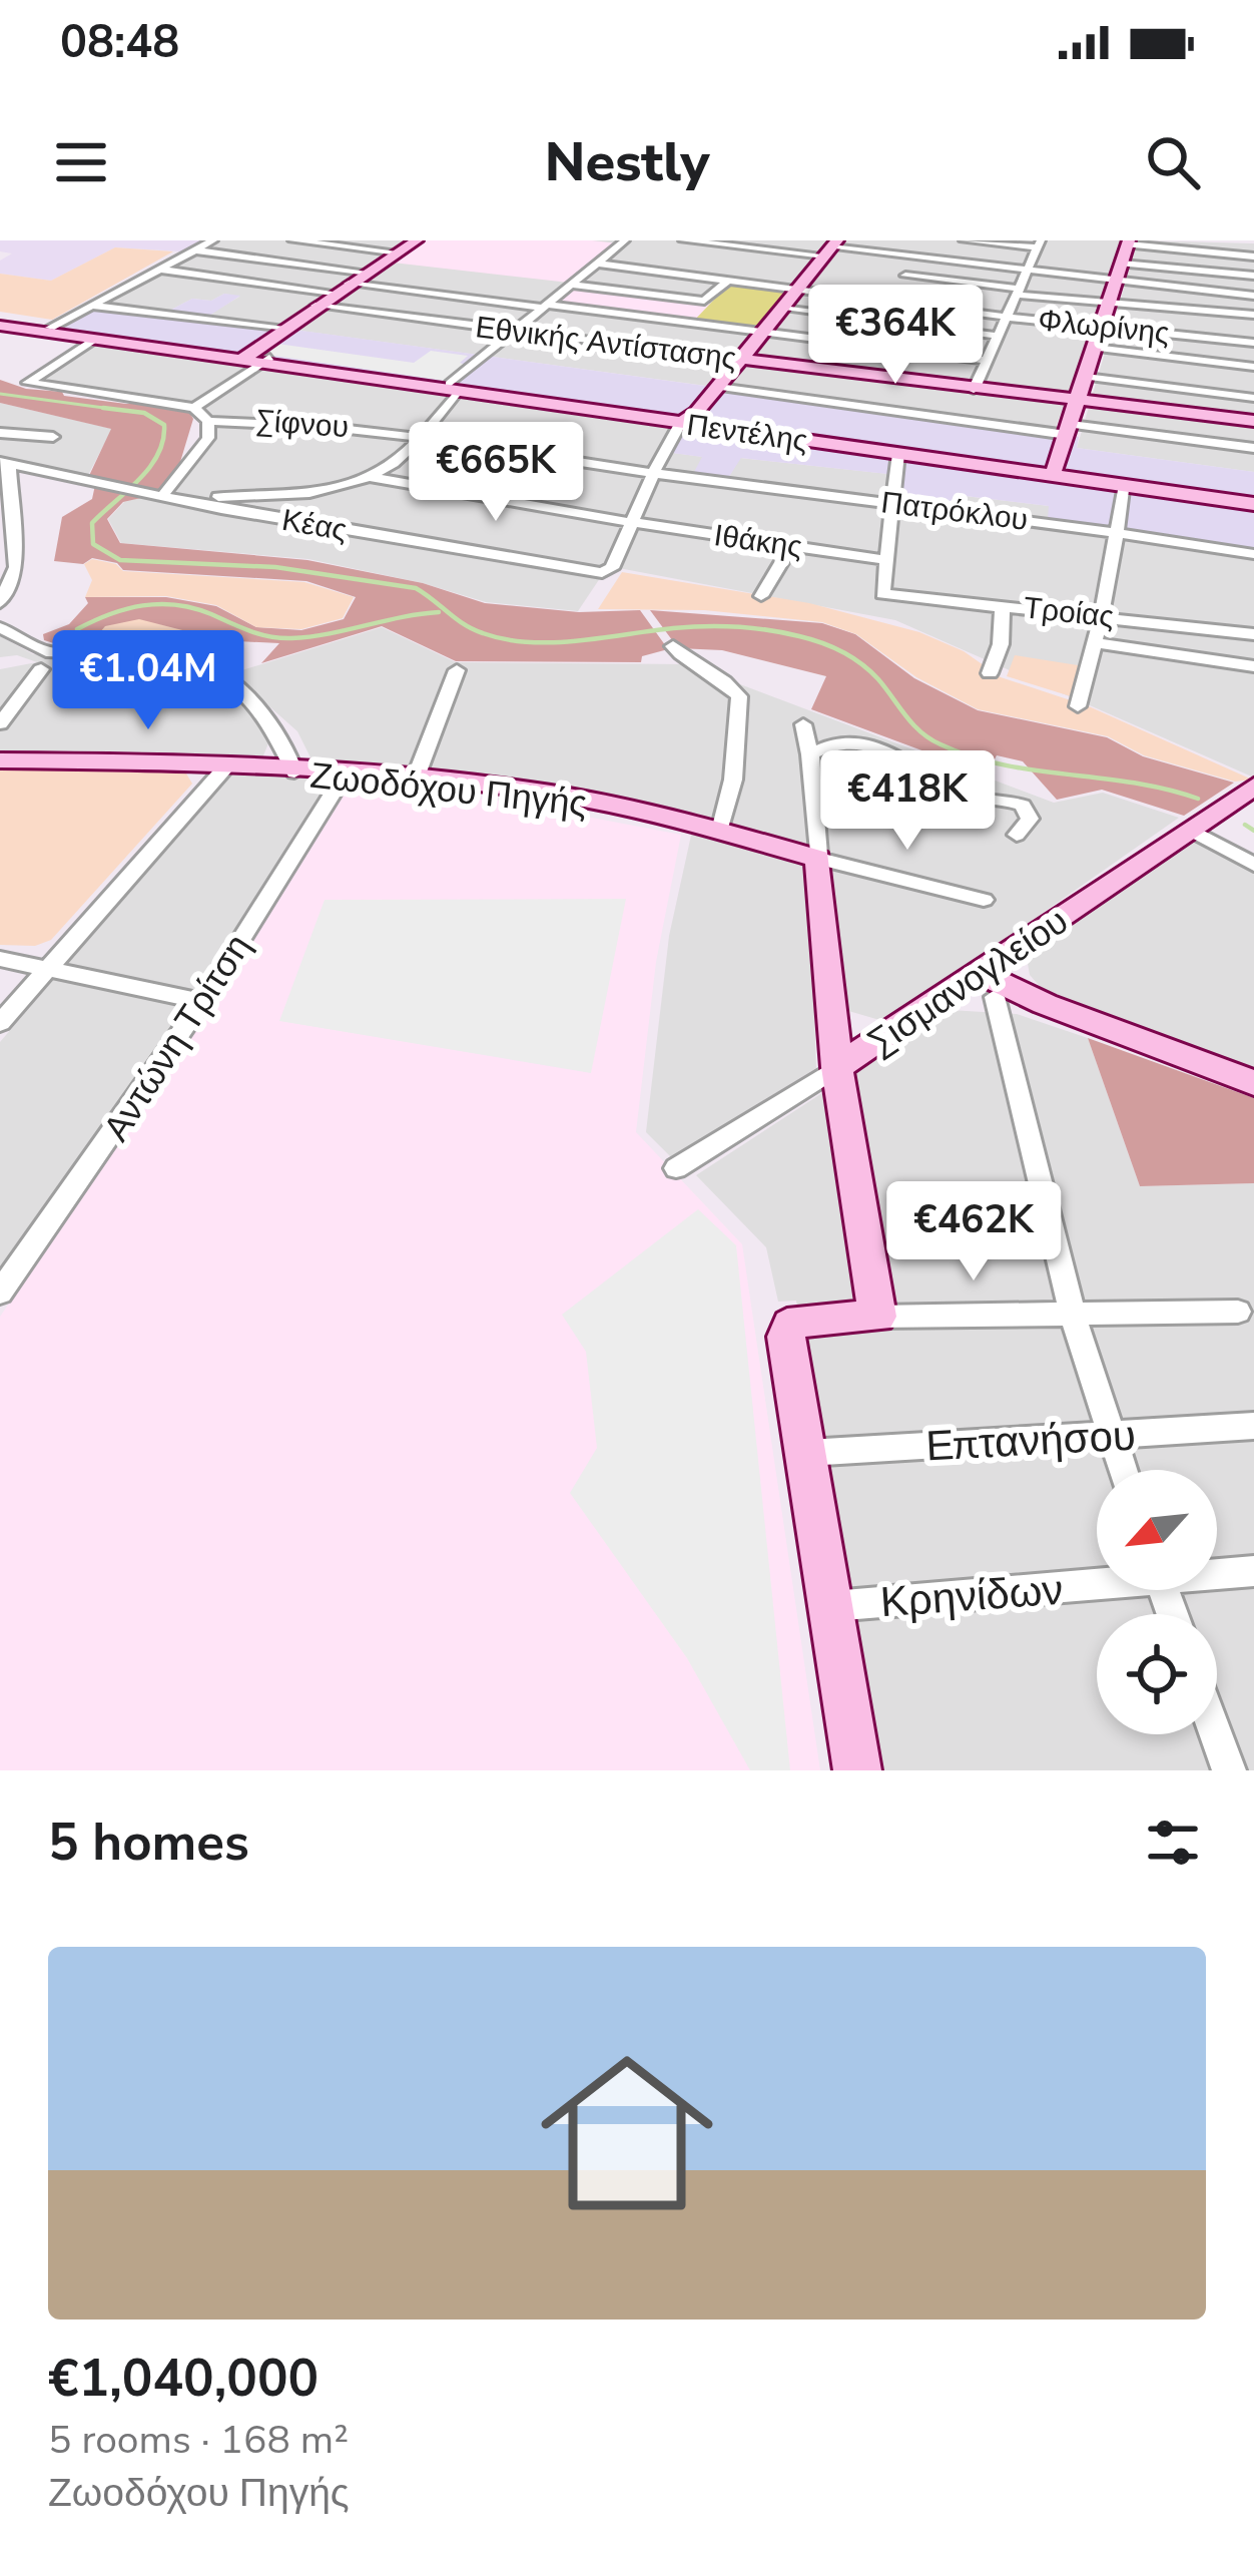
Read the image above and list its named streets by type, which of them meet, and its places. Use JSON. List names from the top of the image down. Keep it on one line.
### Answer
{"streets":{"street":["Φλωρίνης","Εθνικής Αντίστασης","Σίφνου","Πεντέλης","Πατρόκλου","Κέας","Ιθάκης","Τροίας","Ζωοδόχου Πηγής","Σισμανογλείου","Αντώνη Τρίτση","Επτανήσου","Κρηνίδων"]},"crossings":[["Σίφνου","Πατρόκλου"],["Κέας","Ιθάκης"],["Ιθάκης","Τροίας"],["Ζωοδόχου Πηγής","Αντώνη Τρίτση"]],"north":"bottom left","page":{"status":"08:48","header":"Nestly","price":["€364K","€665K","€1.04M","€418K","€462K"],"heading":"5 homes","list":[{"name":"€1,040,000","note":"5 rooms · 168 m² · Ζωοδόχου Πηγής"}]}}
